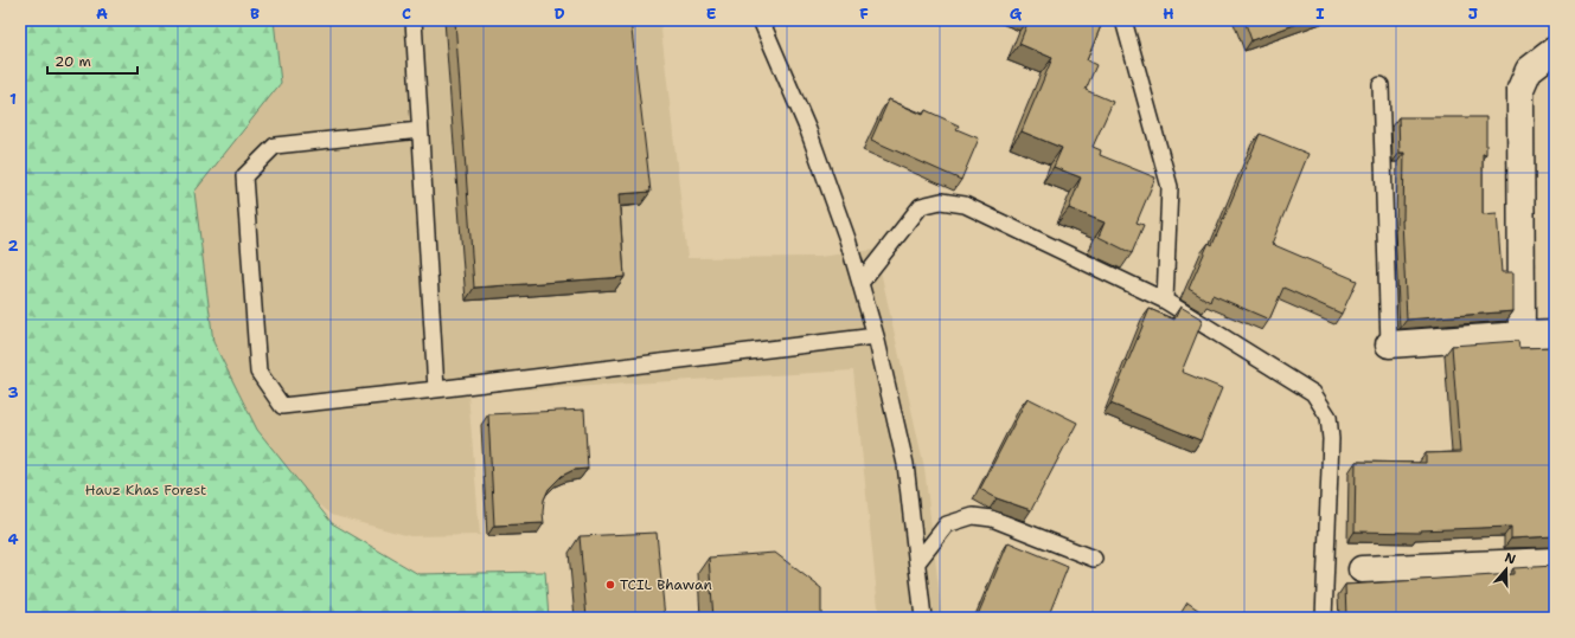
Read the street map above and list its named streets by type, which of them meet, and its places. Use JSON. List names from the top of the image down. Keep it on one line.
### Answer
{"parks":["Hauz Khas Forest"],"places":["TCIL Bhawan"],"scale_bar":"20 m","north":"top","grid":{"columns":["A","B","C","D","E","F","G","H","I","J"],"rows":["1","2","3","4"]}}
